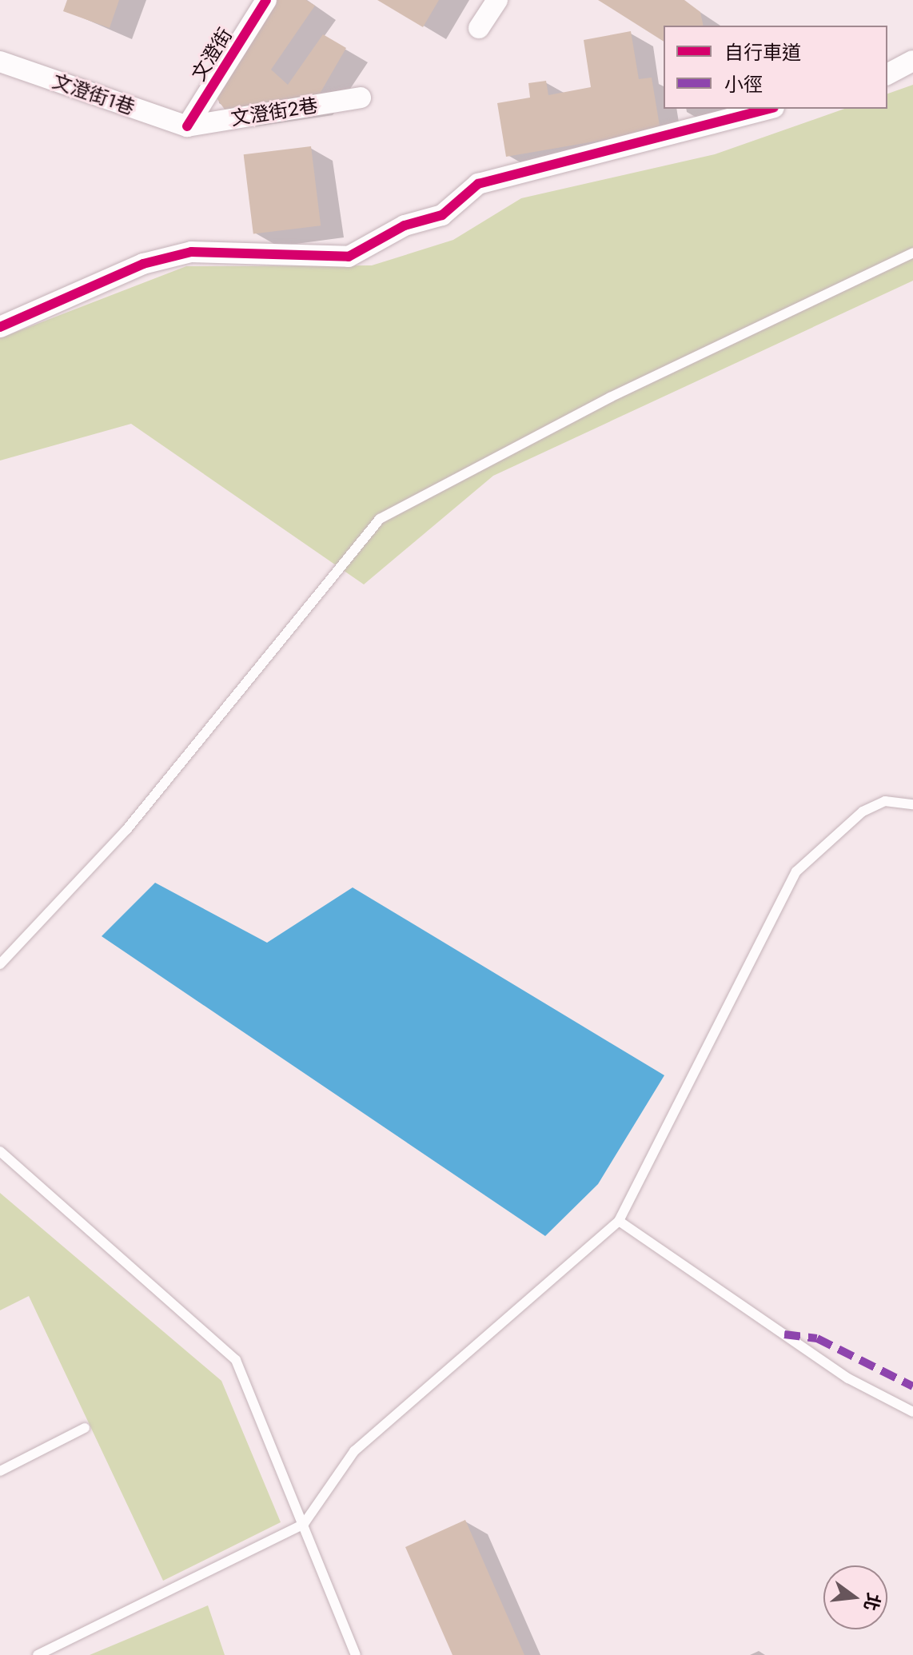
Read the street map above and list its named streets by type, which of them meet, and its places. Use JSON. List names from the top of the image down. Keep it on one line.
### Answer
{"streets":{"street":["文澄街","文澄街1巷","文澄街2巷"]},"crossings":[["文澄街","文澄街1巷"],["文澄街","文澄街2巷"],["文澄街1巷","文澄街2巷"]],"legend":["自行車道","小徑"],"north":"right"}
